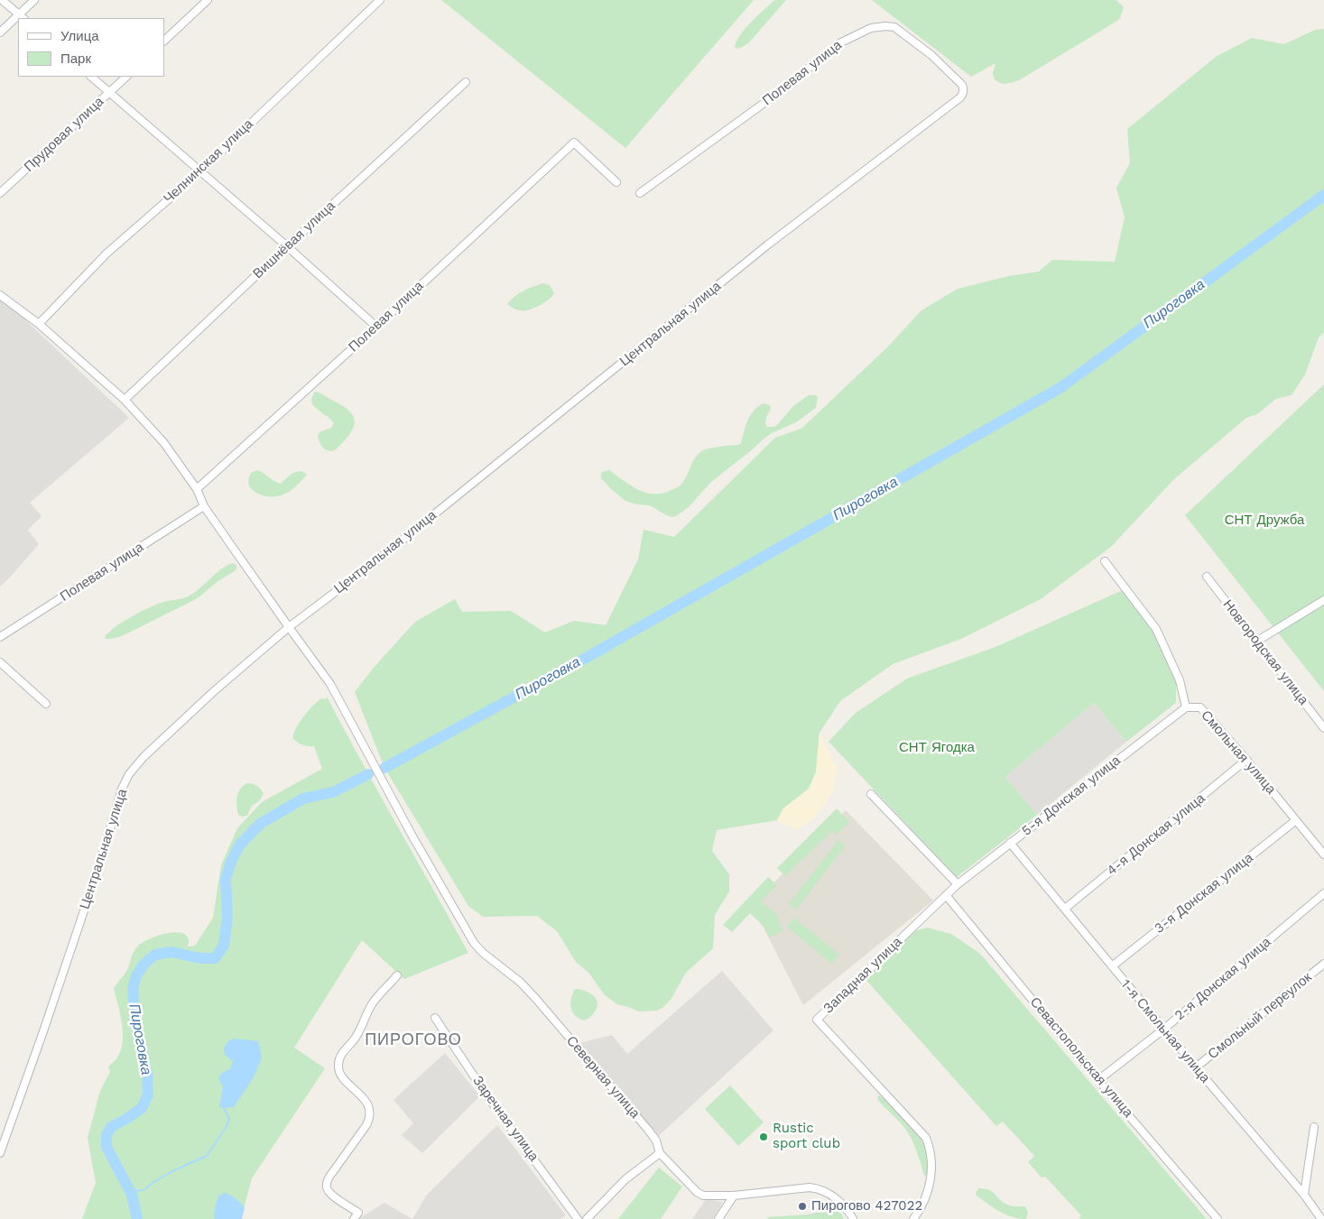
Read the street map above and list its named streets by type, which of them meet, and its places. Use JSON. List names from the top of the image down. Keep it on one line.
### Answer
{"streets":{"street":["Полевая улица","Прудовая улица","Челнинская улица","Вишнёвая улица","Центральная улица","Новгородская улица","Смольная улица","5-я Донская улица","4-я Донская улица","3-я Донская улица","Западная улица","2-я Донская улица","Смольный переулок","1-я Смольная улица","Севастопольская улица","Северная улица","Заречная улица"]},"crossings":[["Полевая улица","Центральная улица"],["Полевая улица","Северная улица"],["Челнинская улица","Северная улица"],["Вишнёвая улица","Северная улица"],["Центральная улица","Северная улица"],["Смольная улица","5-я Донская улица"],["Смольная улица","4-я Донская улица"],["Смольная улица","3-я Донская улица"],["5-я Донская улица","Западная улица"],["5-я Донская улица","1-я Смольная улица"],["4-я Донская улица","1-я Смольная улица"],["3-я Донская улица","1-я Смольная улица"],["Западная улица","Севастопольская улица"],["2-я Донская улица","1-я Смольная улица"],["2-я Донская улица","Севастопольская улица"],["Смольный переулок","1-я Смольная улица"]],"districts":["ПИРОГОВО"],"water":["Пироговка"],"parks":["СНТ Дружба","СНТ Ягодка"],"places":["Rustic sport club","Пирогово 427022"],"legend":["Улица","Парк"]}
